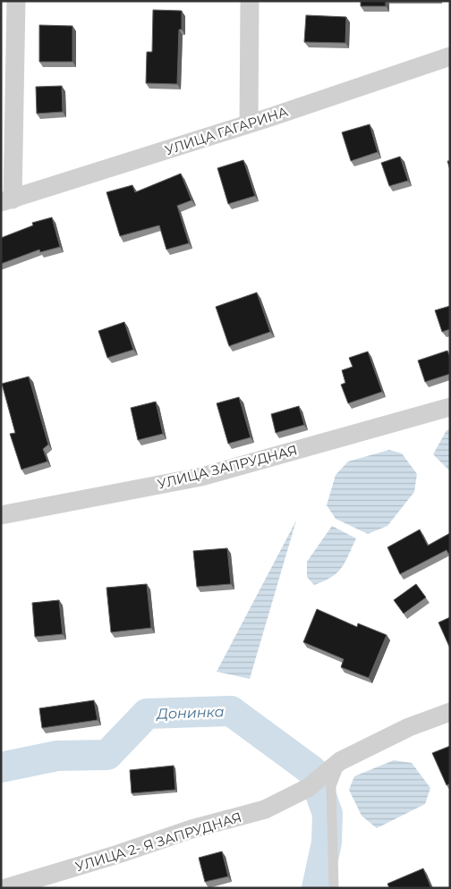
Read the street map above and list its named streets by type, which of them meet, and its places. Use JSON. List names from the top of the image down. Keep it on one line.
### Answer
{"streets":{"street":["УЛИЦА ГАГАРИНА","УЛИЦА ЗАПРУДНАЯ","УЛИЦА 2- Я ЗАПРУДНАЯ"]},"water":["Донинка"]}
